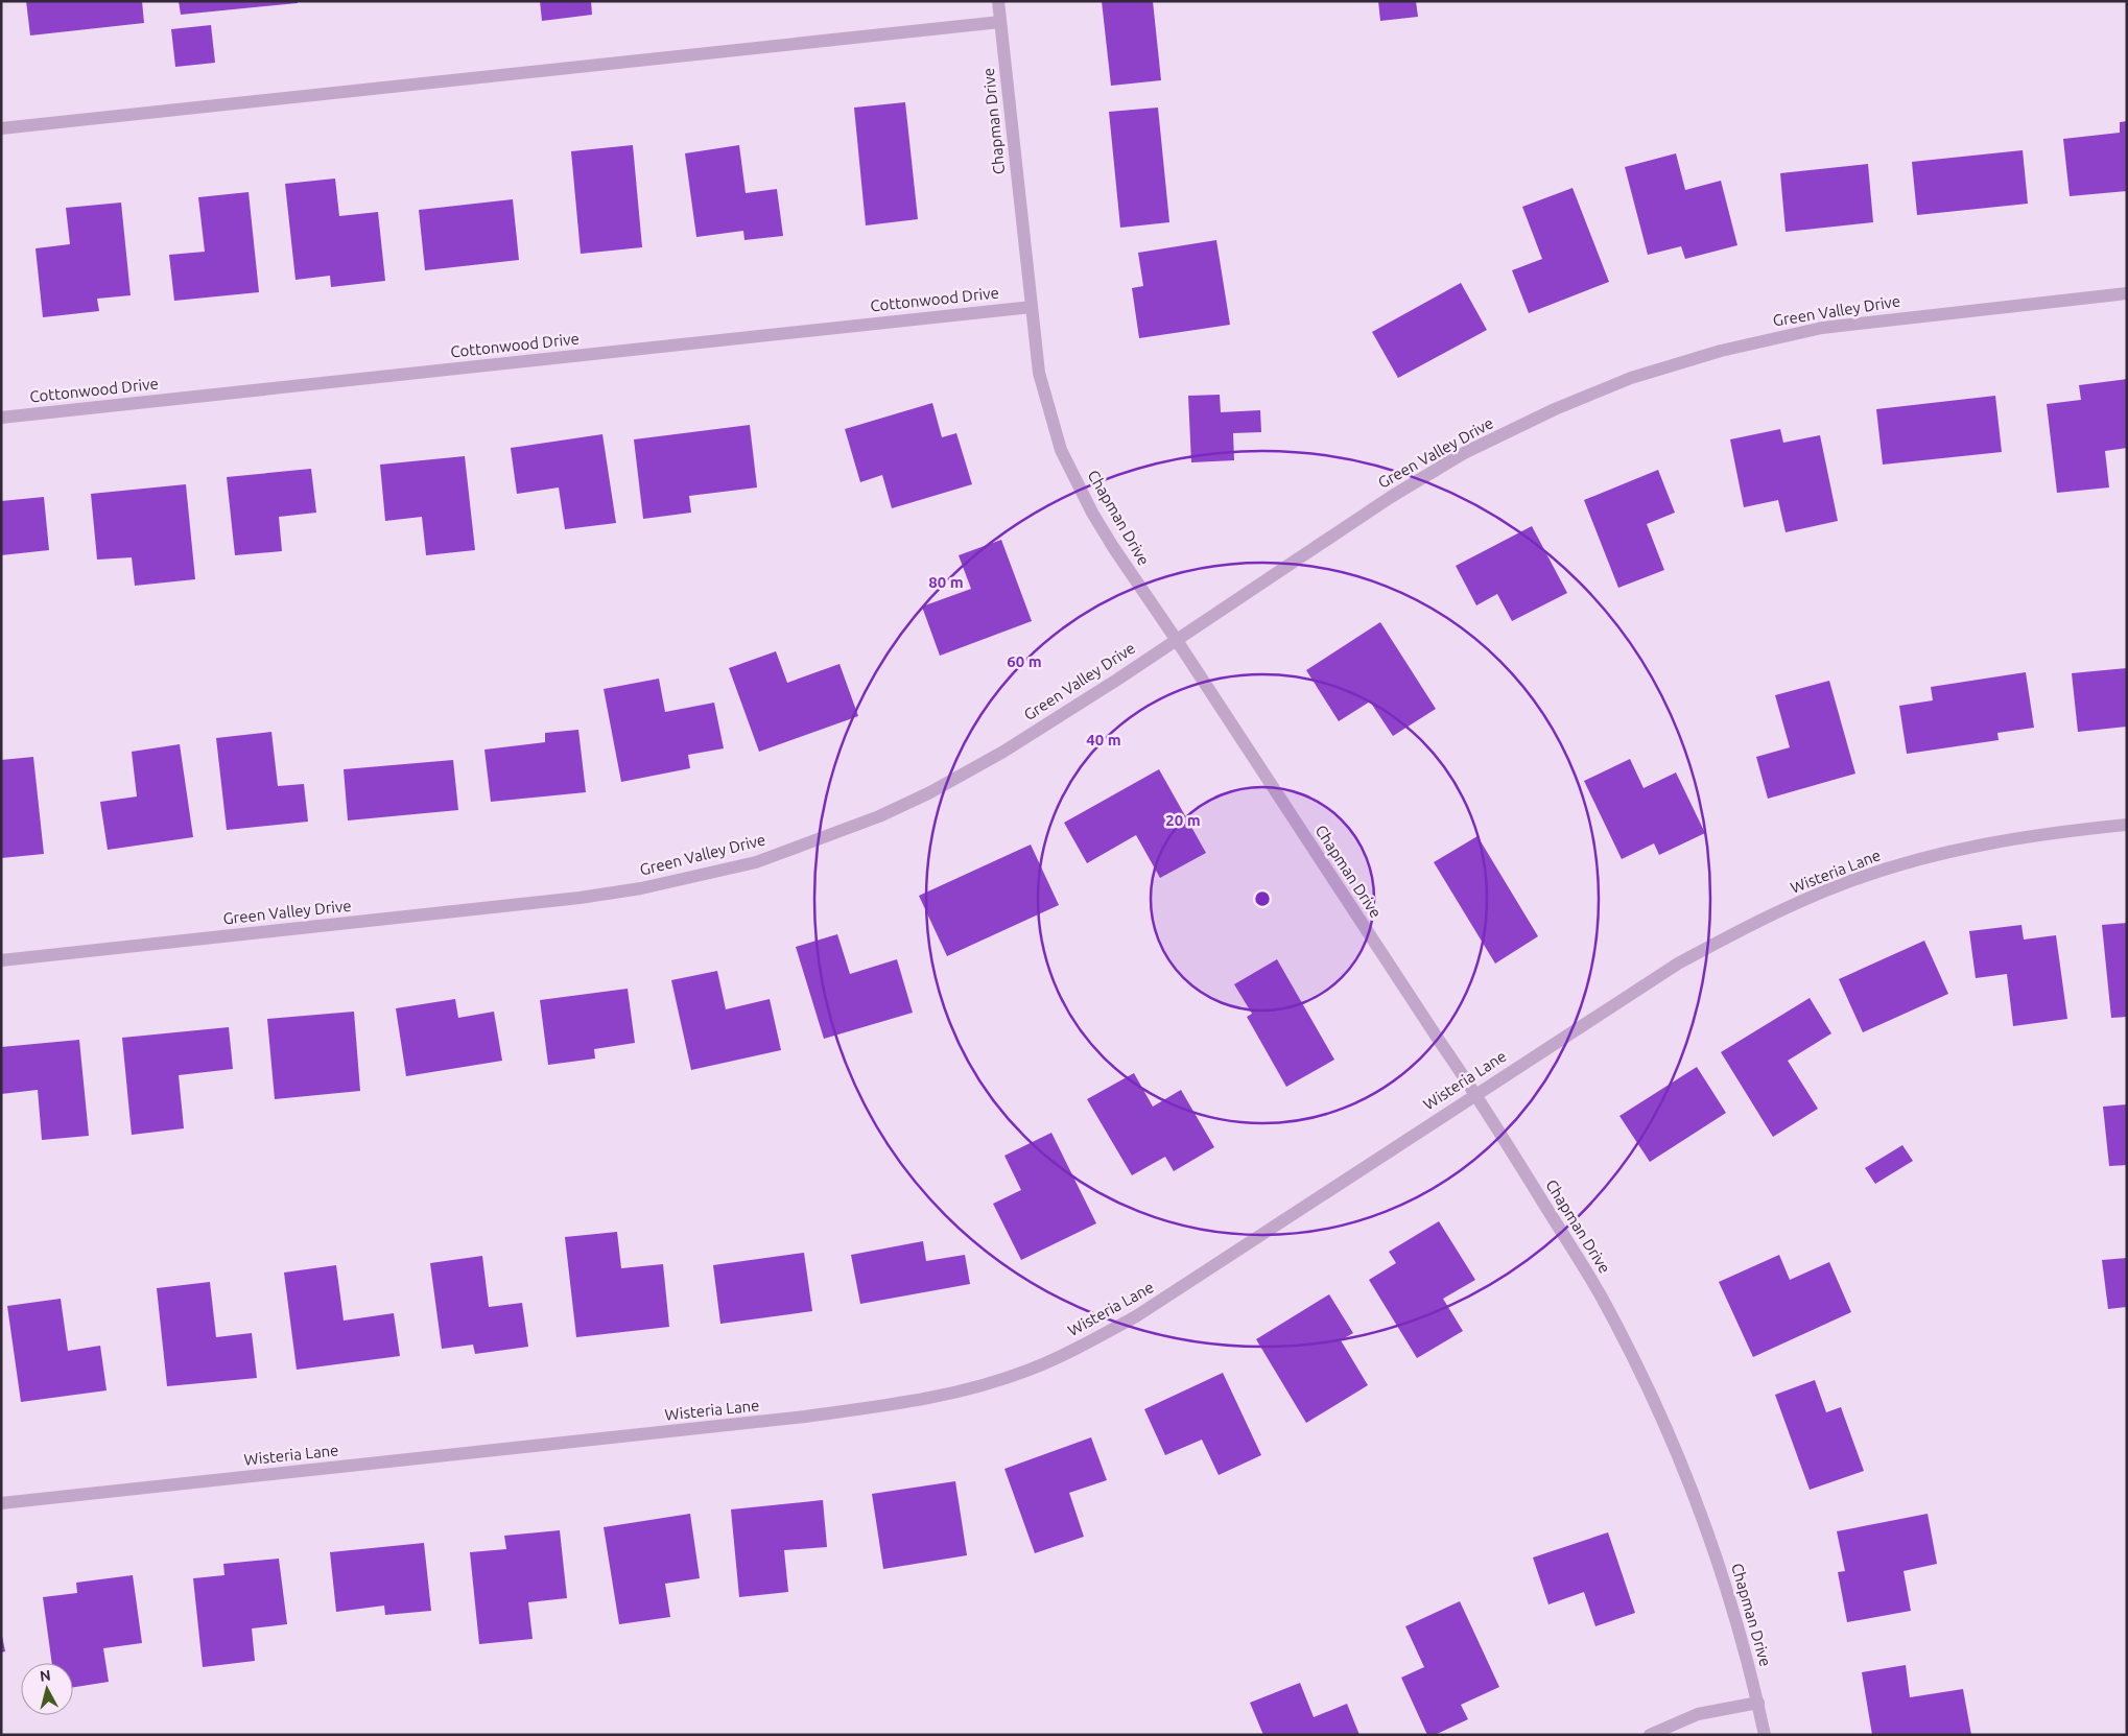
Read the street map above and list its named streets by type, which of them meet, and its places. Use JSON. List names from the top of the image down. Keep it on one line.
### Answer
{"streets":{"street":["Chapman Drive","Cottonwood Drive","Green Valley Drive","Wisteria Lane"]},"crossings":[["Chapman Drive","Cottonwood Drive"],["Chapman Drive","Green Valley Drive"],["Chapman Drive","Wisteria Lane"]],"north":"top","rings":["80 m","60 m","40 m","20 m"]}
